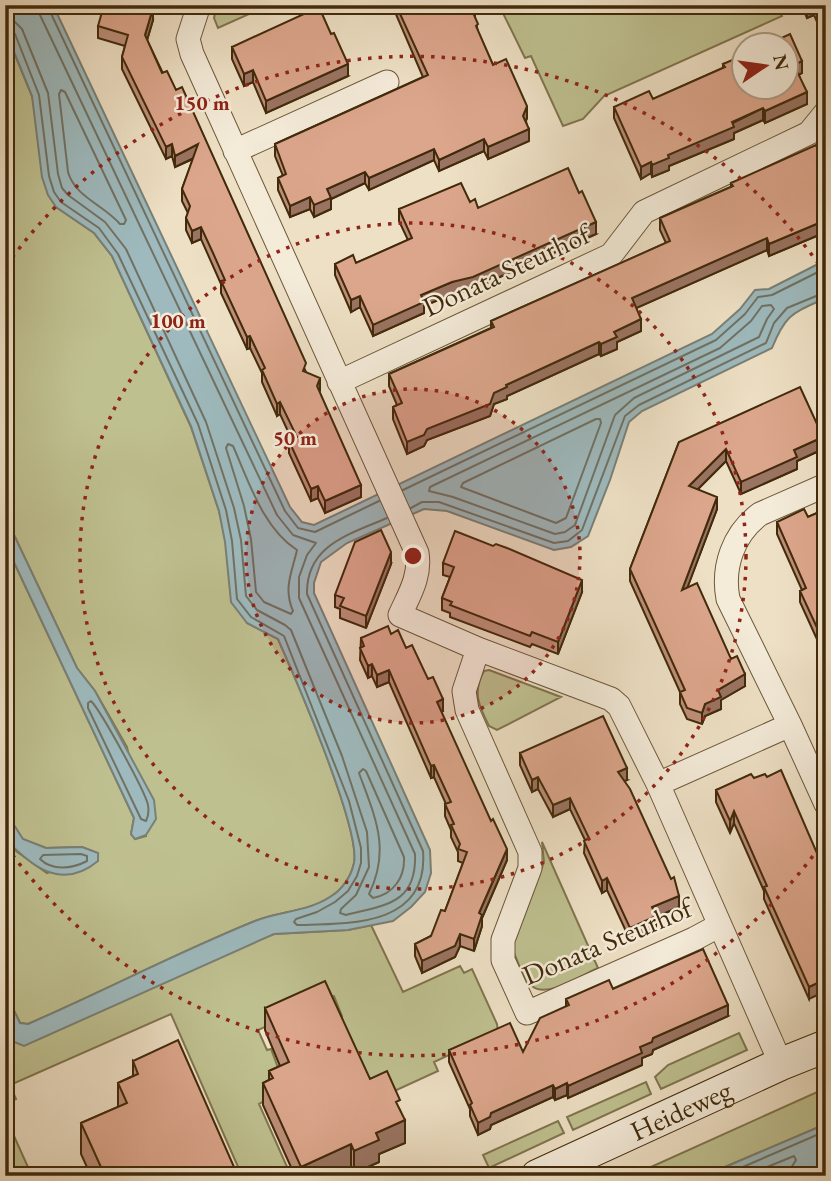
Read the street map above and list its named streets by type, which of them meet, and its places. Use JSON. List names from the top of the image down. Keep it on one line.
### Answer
{"streets":{"street":["Donata Steurhof","Heideweg"]},"crossings":[["Donata Steurhof","Heideweg"]],"north":"right","rings":["150 m","100 m","50 m"]}
